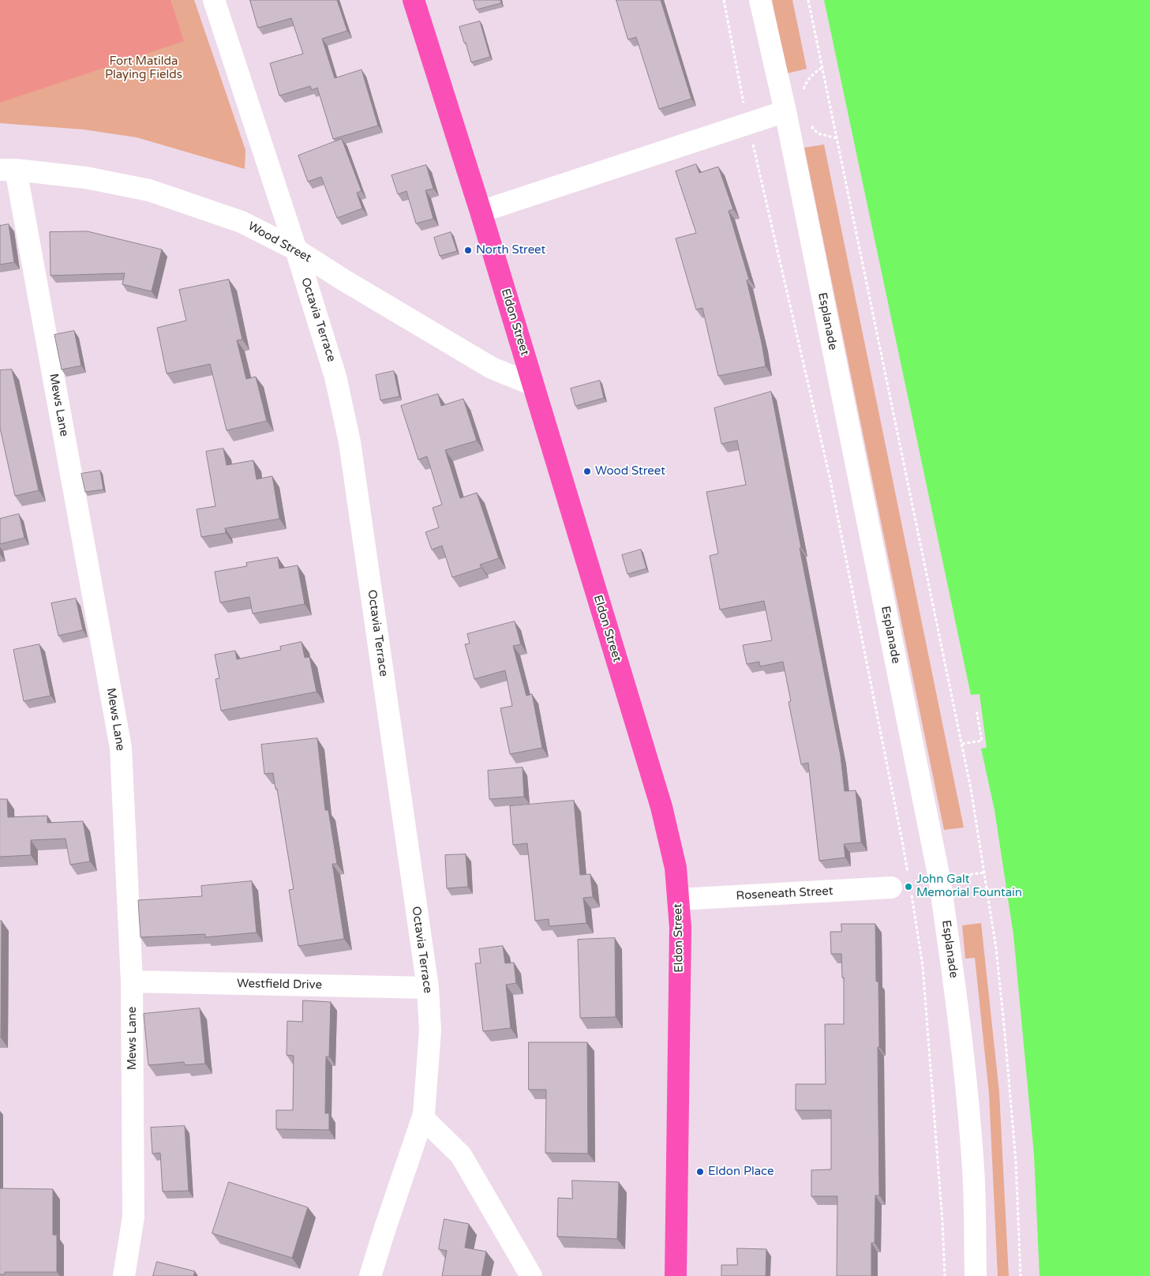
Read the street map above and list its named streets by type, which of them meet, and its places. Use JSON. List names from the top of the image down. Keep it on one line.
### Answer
{"streets":{"main road":["Eldon Street"],"street":["Wood Street","Octavia Terrace","Esplanade","Mews Lane","Roseneath Street","Westfield Drive"]},"crossings":[["Wood Street","Octavia Terrace"],["Wood Street","Eldon Street"],["Wood Street","Mews Lane"],["Octavia Terrace","Westfield Drive"],["Eldon Street","Roseneath Street"],["Mews Lane","Westfield Drive"]],"parks":["Fort Matilda Playing Fields"],"places":["North Street","Wood Street","John Galt Memorial Fountain","Eldon Place"]}
